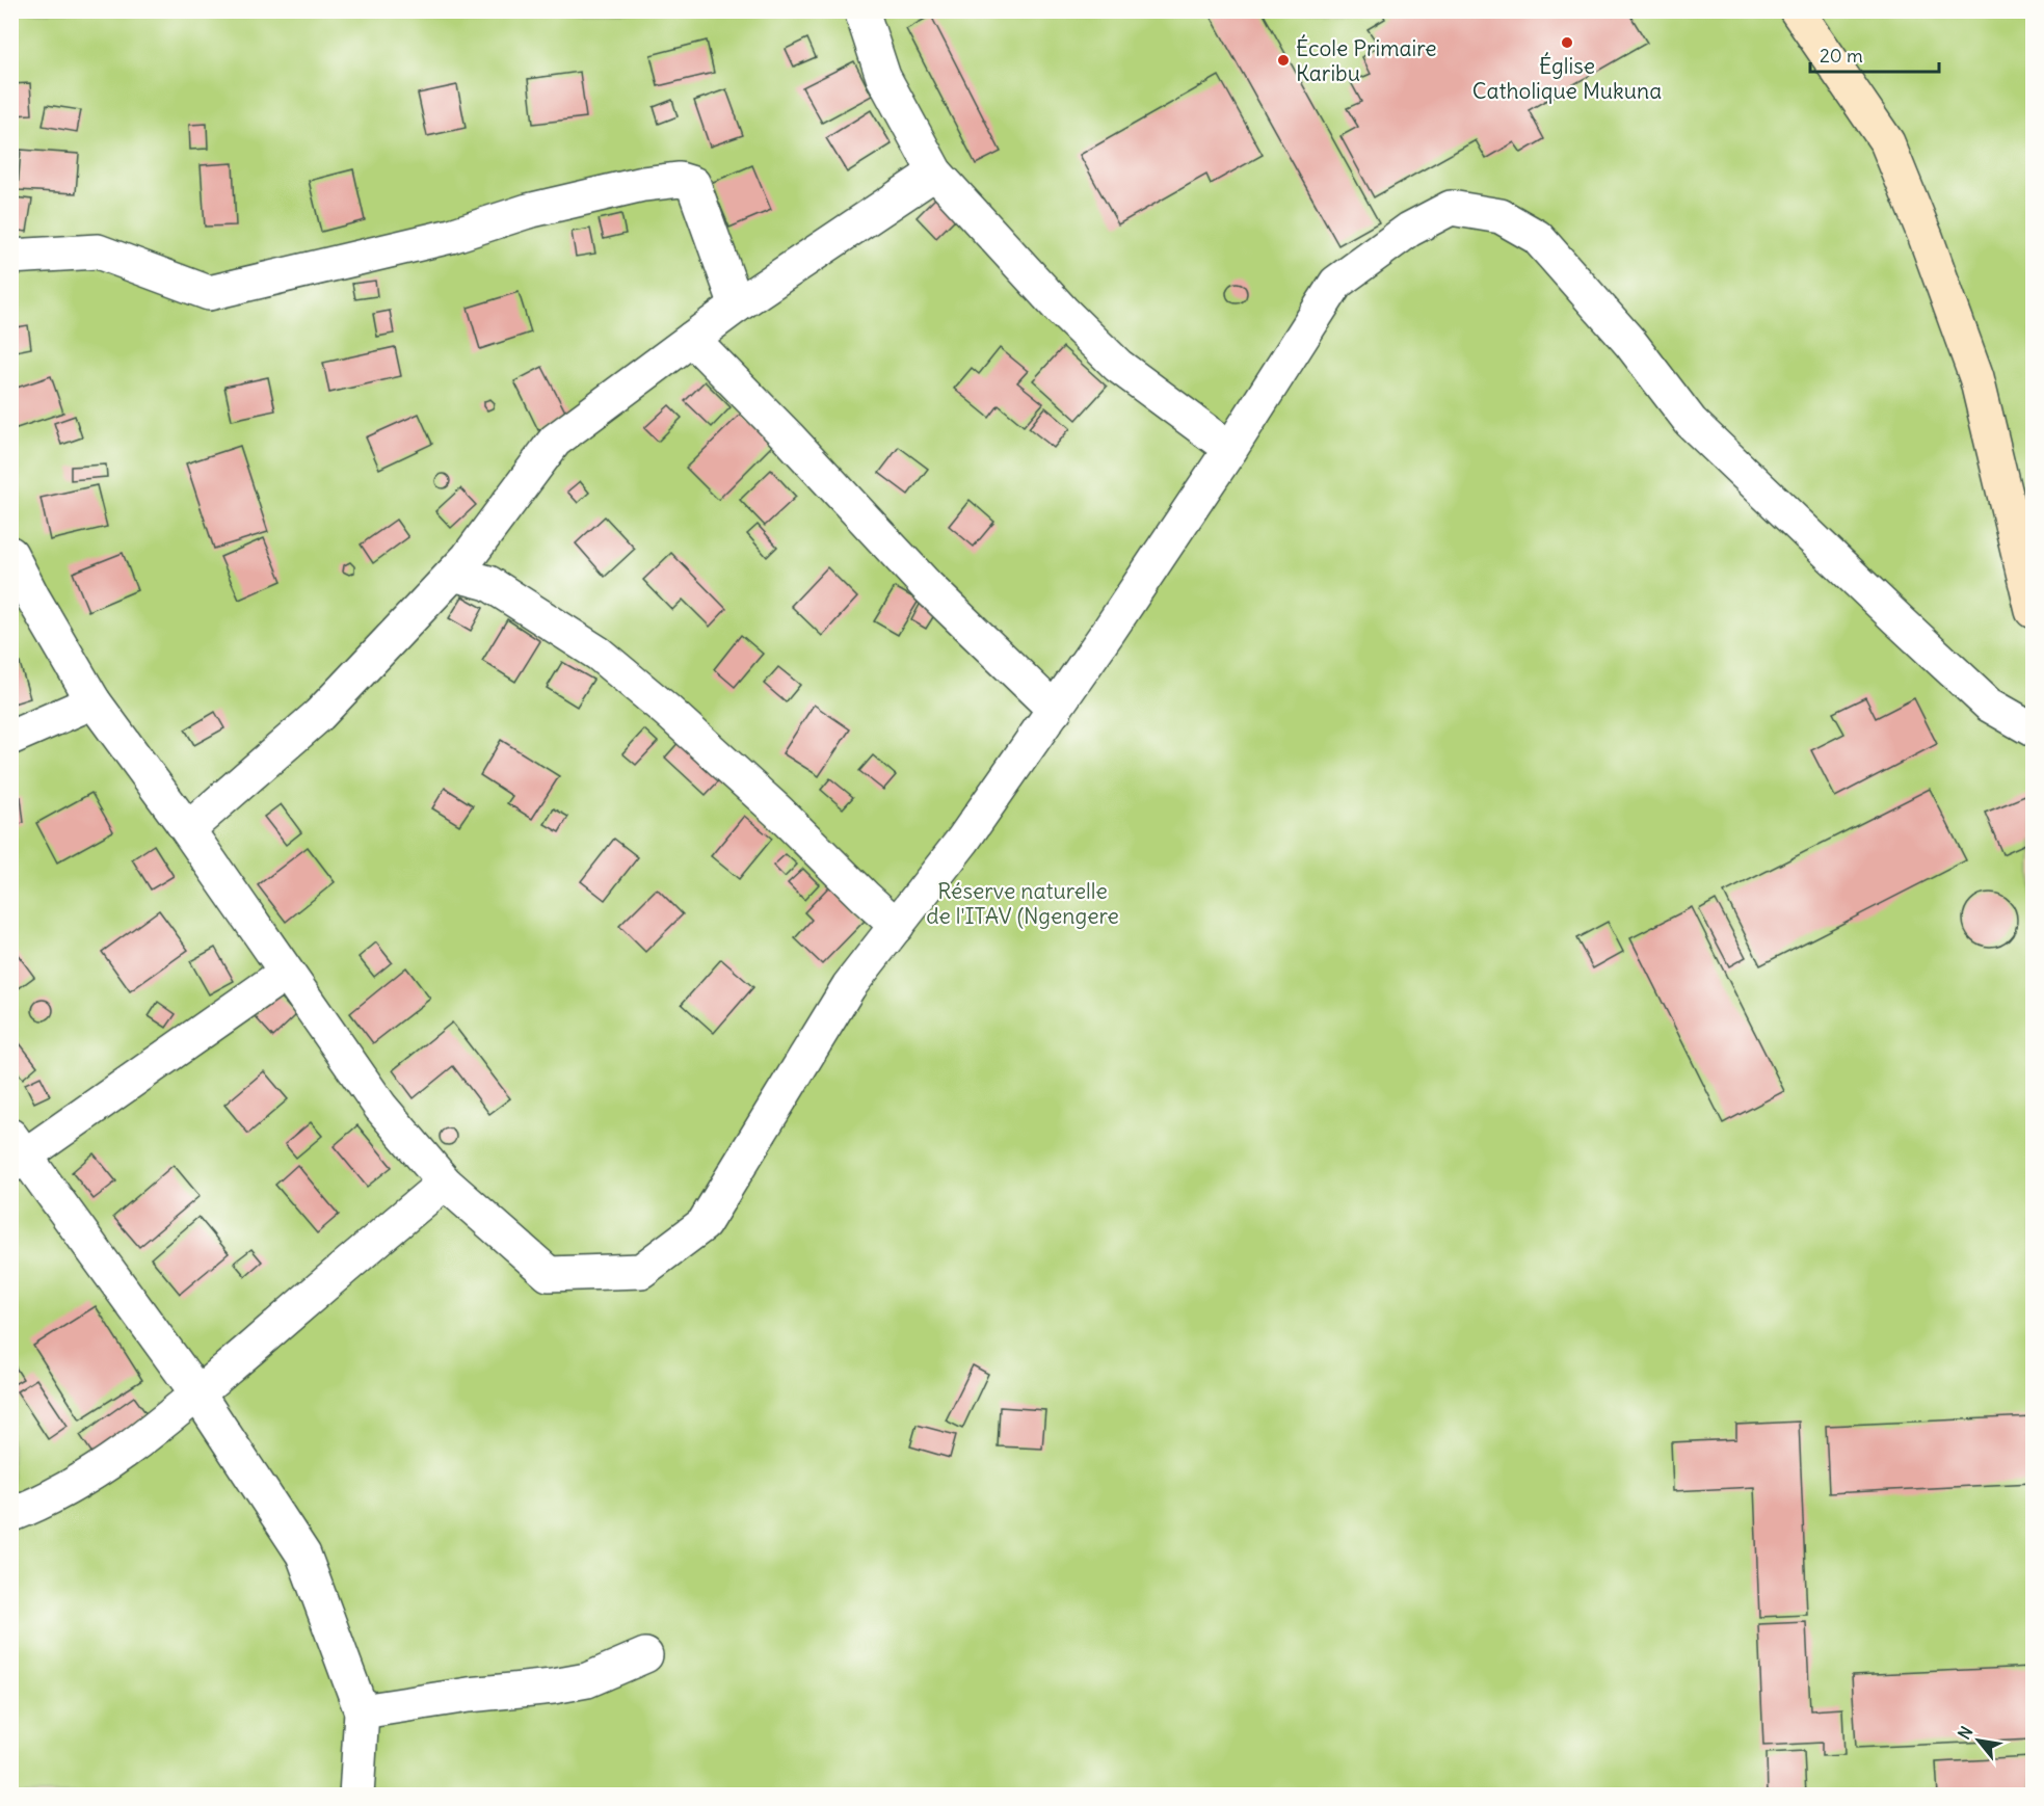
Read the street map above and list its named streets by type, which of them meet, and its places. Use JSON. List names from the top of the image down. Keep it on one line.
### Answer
{"parks":["Réserve naturelle de l'ITAV (Ngengere"],"places":["Église Catholique Mukuna","École Primaire Karibu"],"scale_bar":"20 m","north":"top left"}
